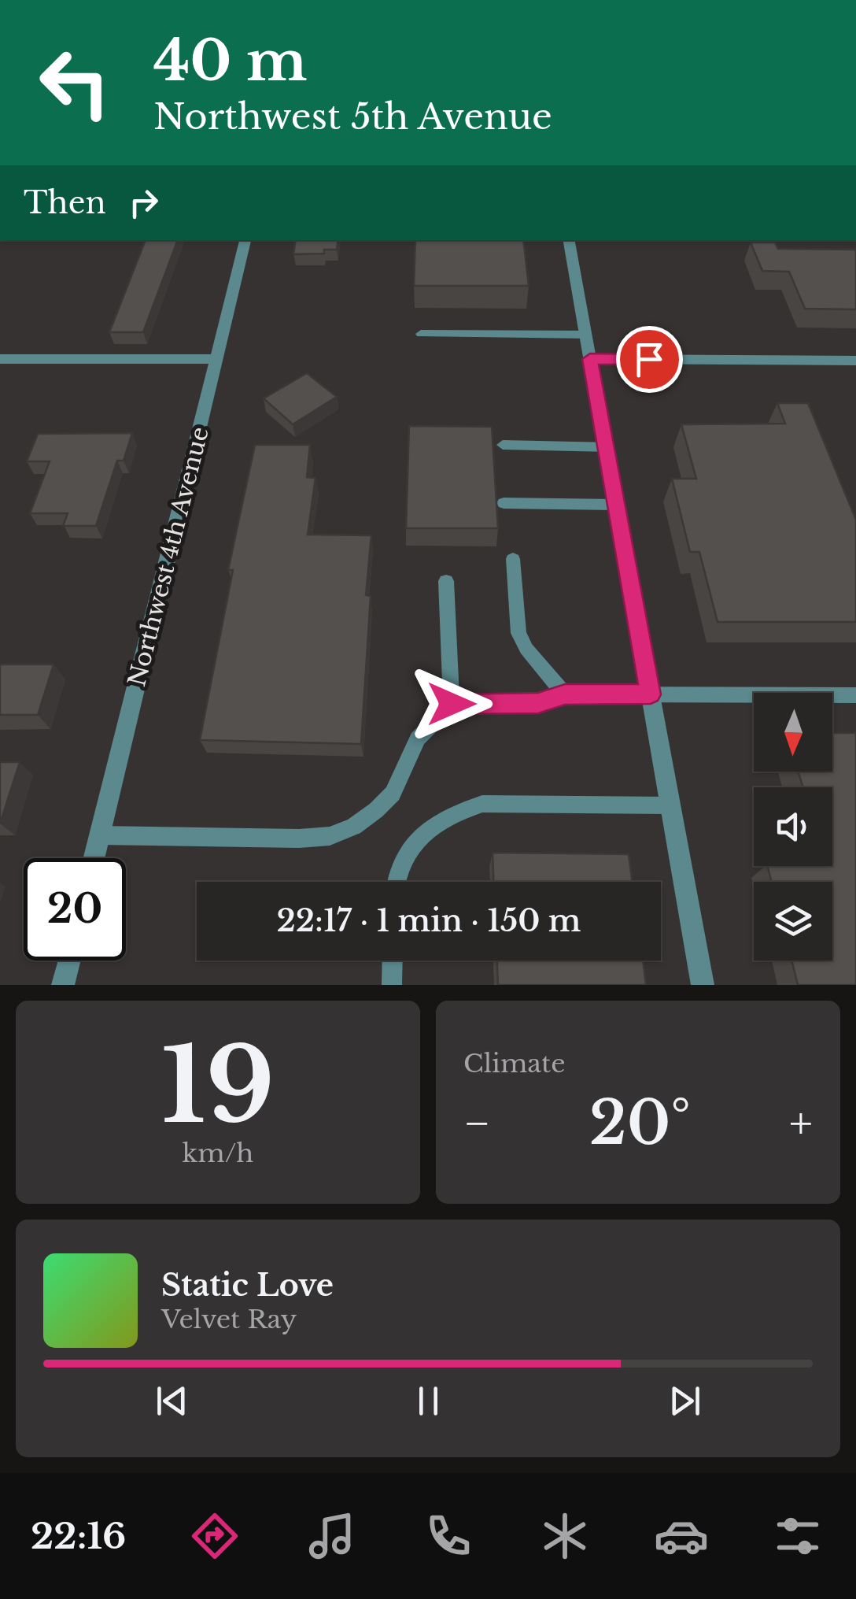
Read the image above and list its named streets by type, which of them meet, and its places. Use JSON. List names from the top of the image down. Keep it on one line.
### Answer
{"streets":{"street":["Northwest 4th Avenue"]},"north":"bottom","page":{"turn":["40 m","Northwest 5th Avenue"],"then":"Then","limit":"20","trip":"22:17 · 1 min · 150 m","tile":[["19","km/h"],"Climate"],"heat":["−","20°","+"],"song":["Static Love","Velvet Ray"],"tabs":"22:16"}}
